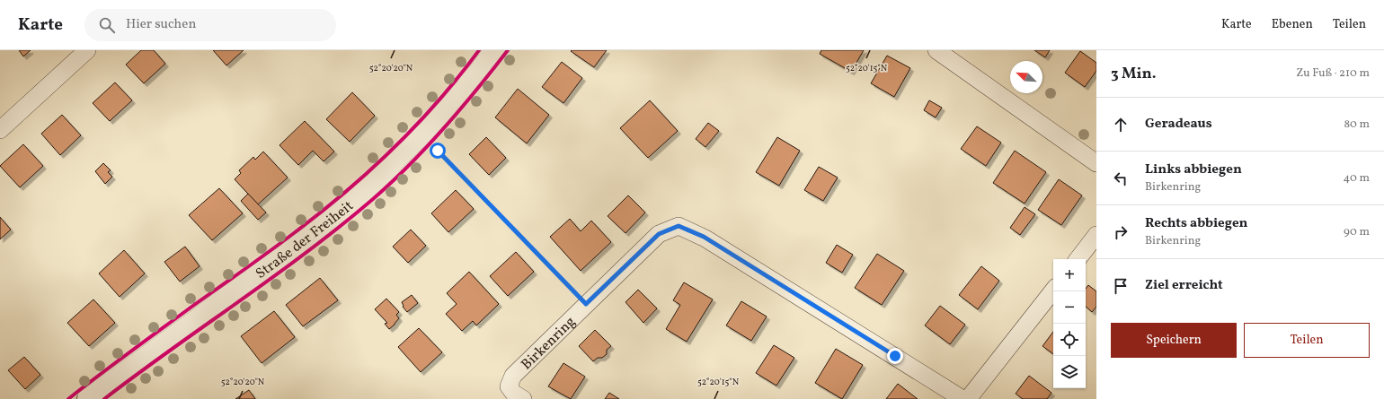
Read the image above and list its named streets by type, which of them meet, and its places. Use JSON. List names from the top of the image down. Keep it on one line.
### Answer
{"streets":{"street":["Straße der Freiheit","Birkenring"]},"north":"top left","page":{"header":"Karte","search":"Hier suchen","nav":["Karte","Ebenen","Teilen"],"heading":["3 Min.","Zu Fuß · 210 m"],"list":[["Geradeaus","80 m"],["Links abbiegen","Birkenring","40 m"],["Rechts abbiegen","Birkenring","90 m"],"Ziel erreicht"],"map_buttons":["+","−"],"buttons":["Speichern","Teilen"]},"coordinates":["52°20'20\"N","52°20'15\"N"]}
